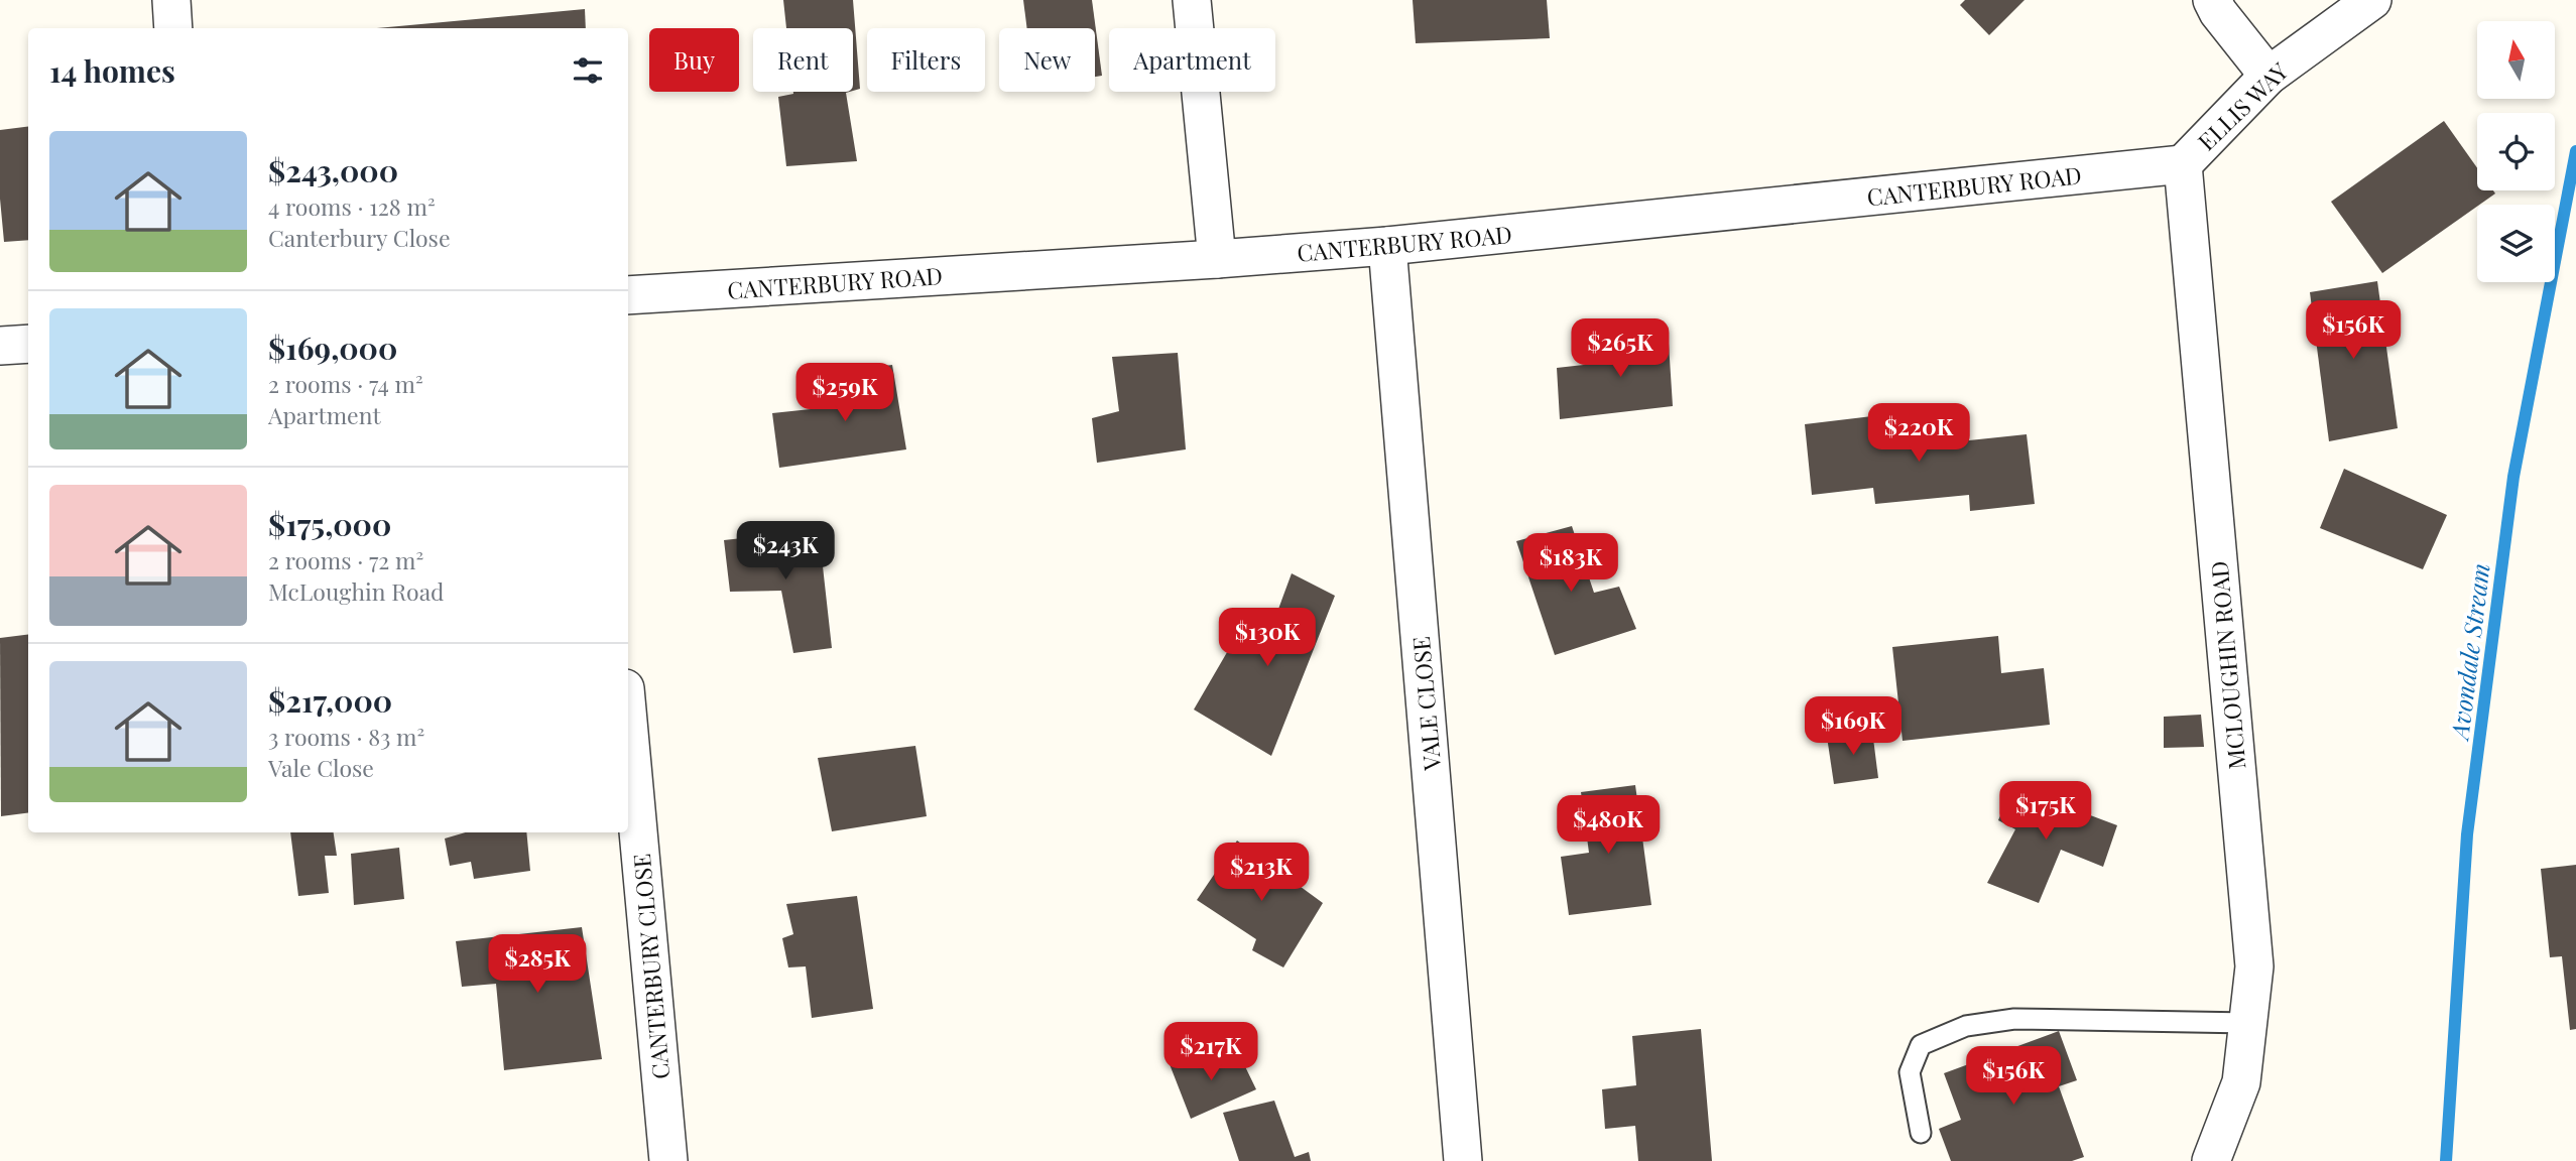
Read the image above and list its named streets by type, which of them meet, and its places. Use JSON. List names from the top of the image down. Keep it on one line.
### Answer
{"streets":{"street":["ELLIS WAY","CANTERBURY ROAD","MCLOUGHIN ROAD","VALE CLOSE","CANTERBURY CLOSE"]},"crossings":[["ELLIS WAY","CANTERBURY ROAD"],["ELLIS WAY","MCLOUGHIN ROAD"],["CANTERBURY ROAD","MCLOUGHIN ROAD"],["CANTERBURY ROAD","VALE CLOSE"]],"water":["Avondale Stream"],"north":"top","page":{"chip":["Buy","Rent","Filters","New","Apartment"],"heading":"14 homes","list":[{"name":"$243,000","note":"4 rooms · 128 m² · Canterbury Close"},{"name":"$169,000","note":"2 rooms · 74 m² · Apartment"},{"name":"$175,000","note":"2 rooms · 72 m² · McLoughin Road"},{"name":"$217,000","note":"3 rooms · 83 m² · Vale Close"}],"price":["$156K","$265K","$259K","$220K","$243K","$183K","$130K","$169K","$175K","$480K","$213K","$285K","$217K","$156K"]}}
